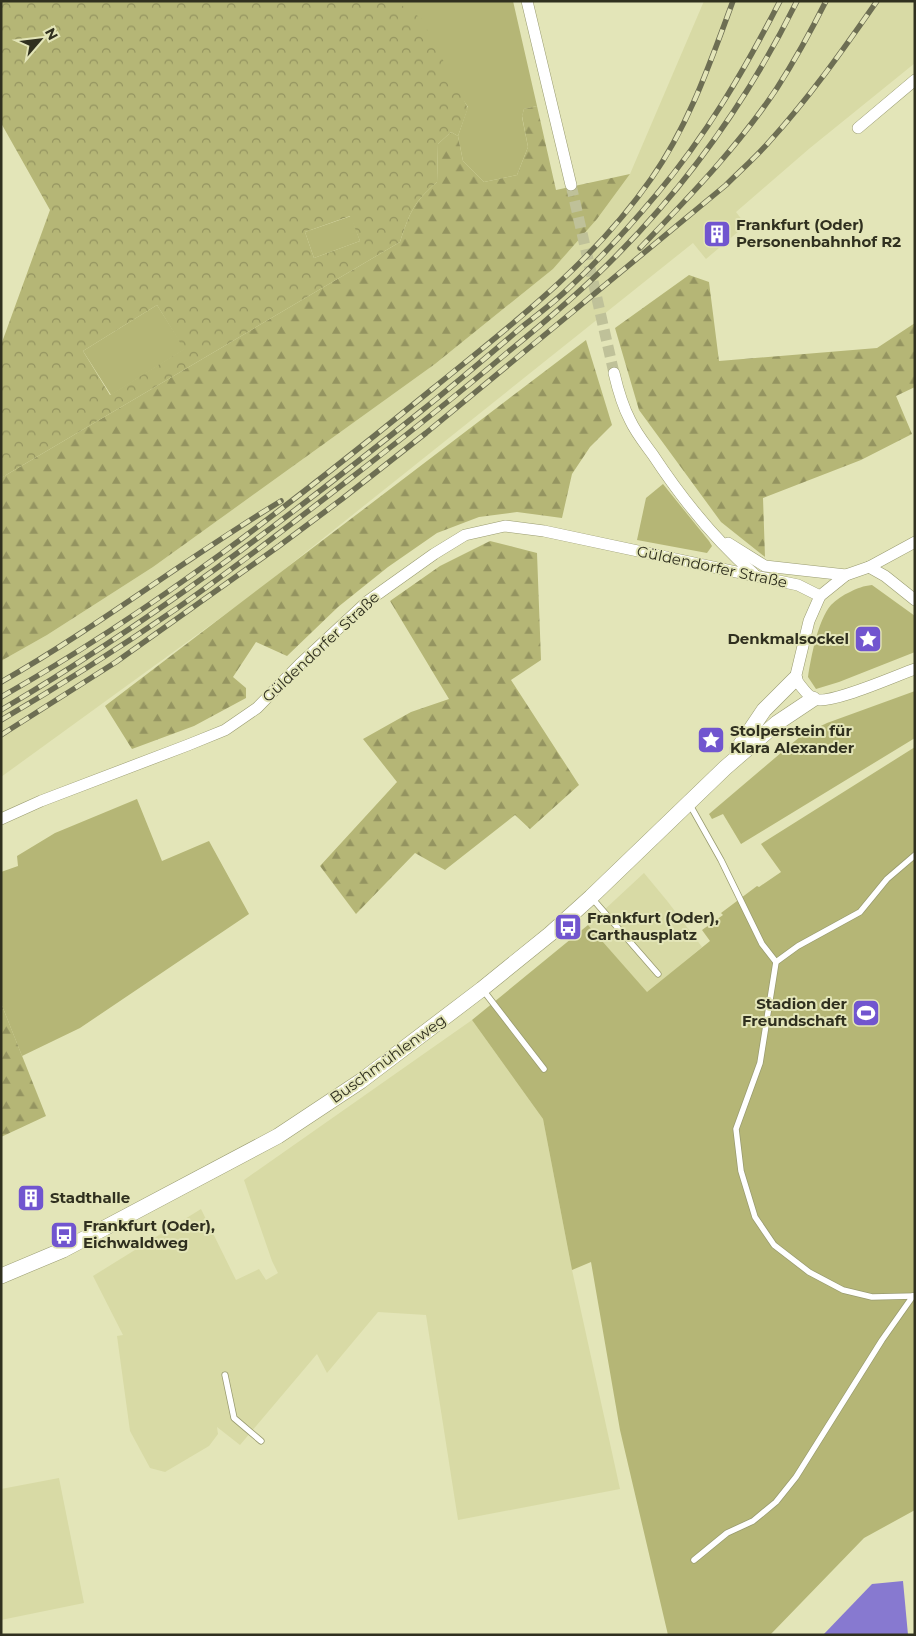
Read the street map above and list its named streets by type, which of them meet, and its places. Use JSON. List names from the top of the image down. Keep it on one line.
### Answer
{"streets":{"street":["Güldendorfer Straße","Buschmühlenweg"]},"places":{"building":["Frankfurt (Oder) Personenbahnhof R2","Stadthalle"],"place":["Denkmalsockel","Stolperstein für Klara Alexander"],"bus stop":["Frankfurt (Oder), Carthausplatz","Frankfurt (Oder), Eichwaldweg"],"sports":["Stadion der Freundschaft"]},"north":"top right"}
